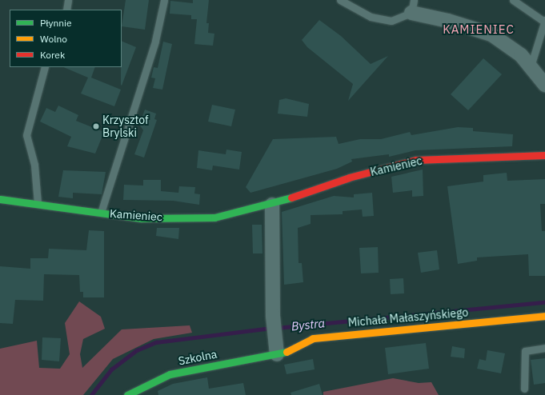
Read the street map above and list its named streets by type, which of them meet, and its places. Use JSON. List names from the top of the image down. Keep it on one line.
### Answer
{"streets":{"street":["Kamieniec","Michała Małaszyńskiego","Szkolna"]},"crossings":[["Michała Małaszyńskiego","Szkolna"]],"districts":["KAMIENIEC"],"water":["Bystra"],"places":["Krzysztof Brylski"],"legend":["Płynnie","Wolno","Korek"]}
